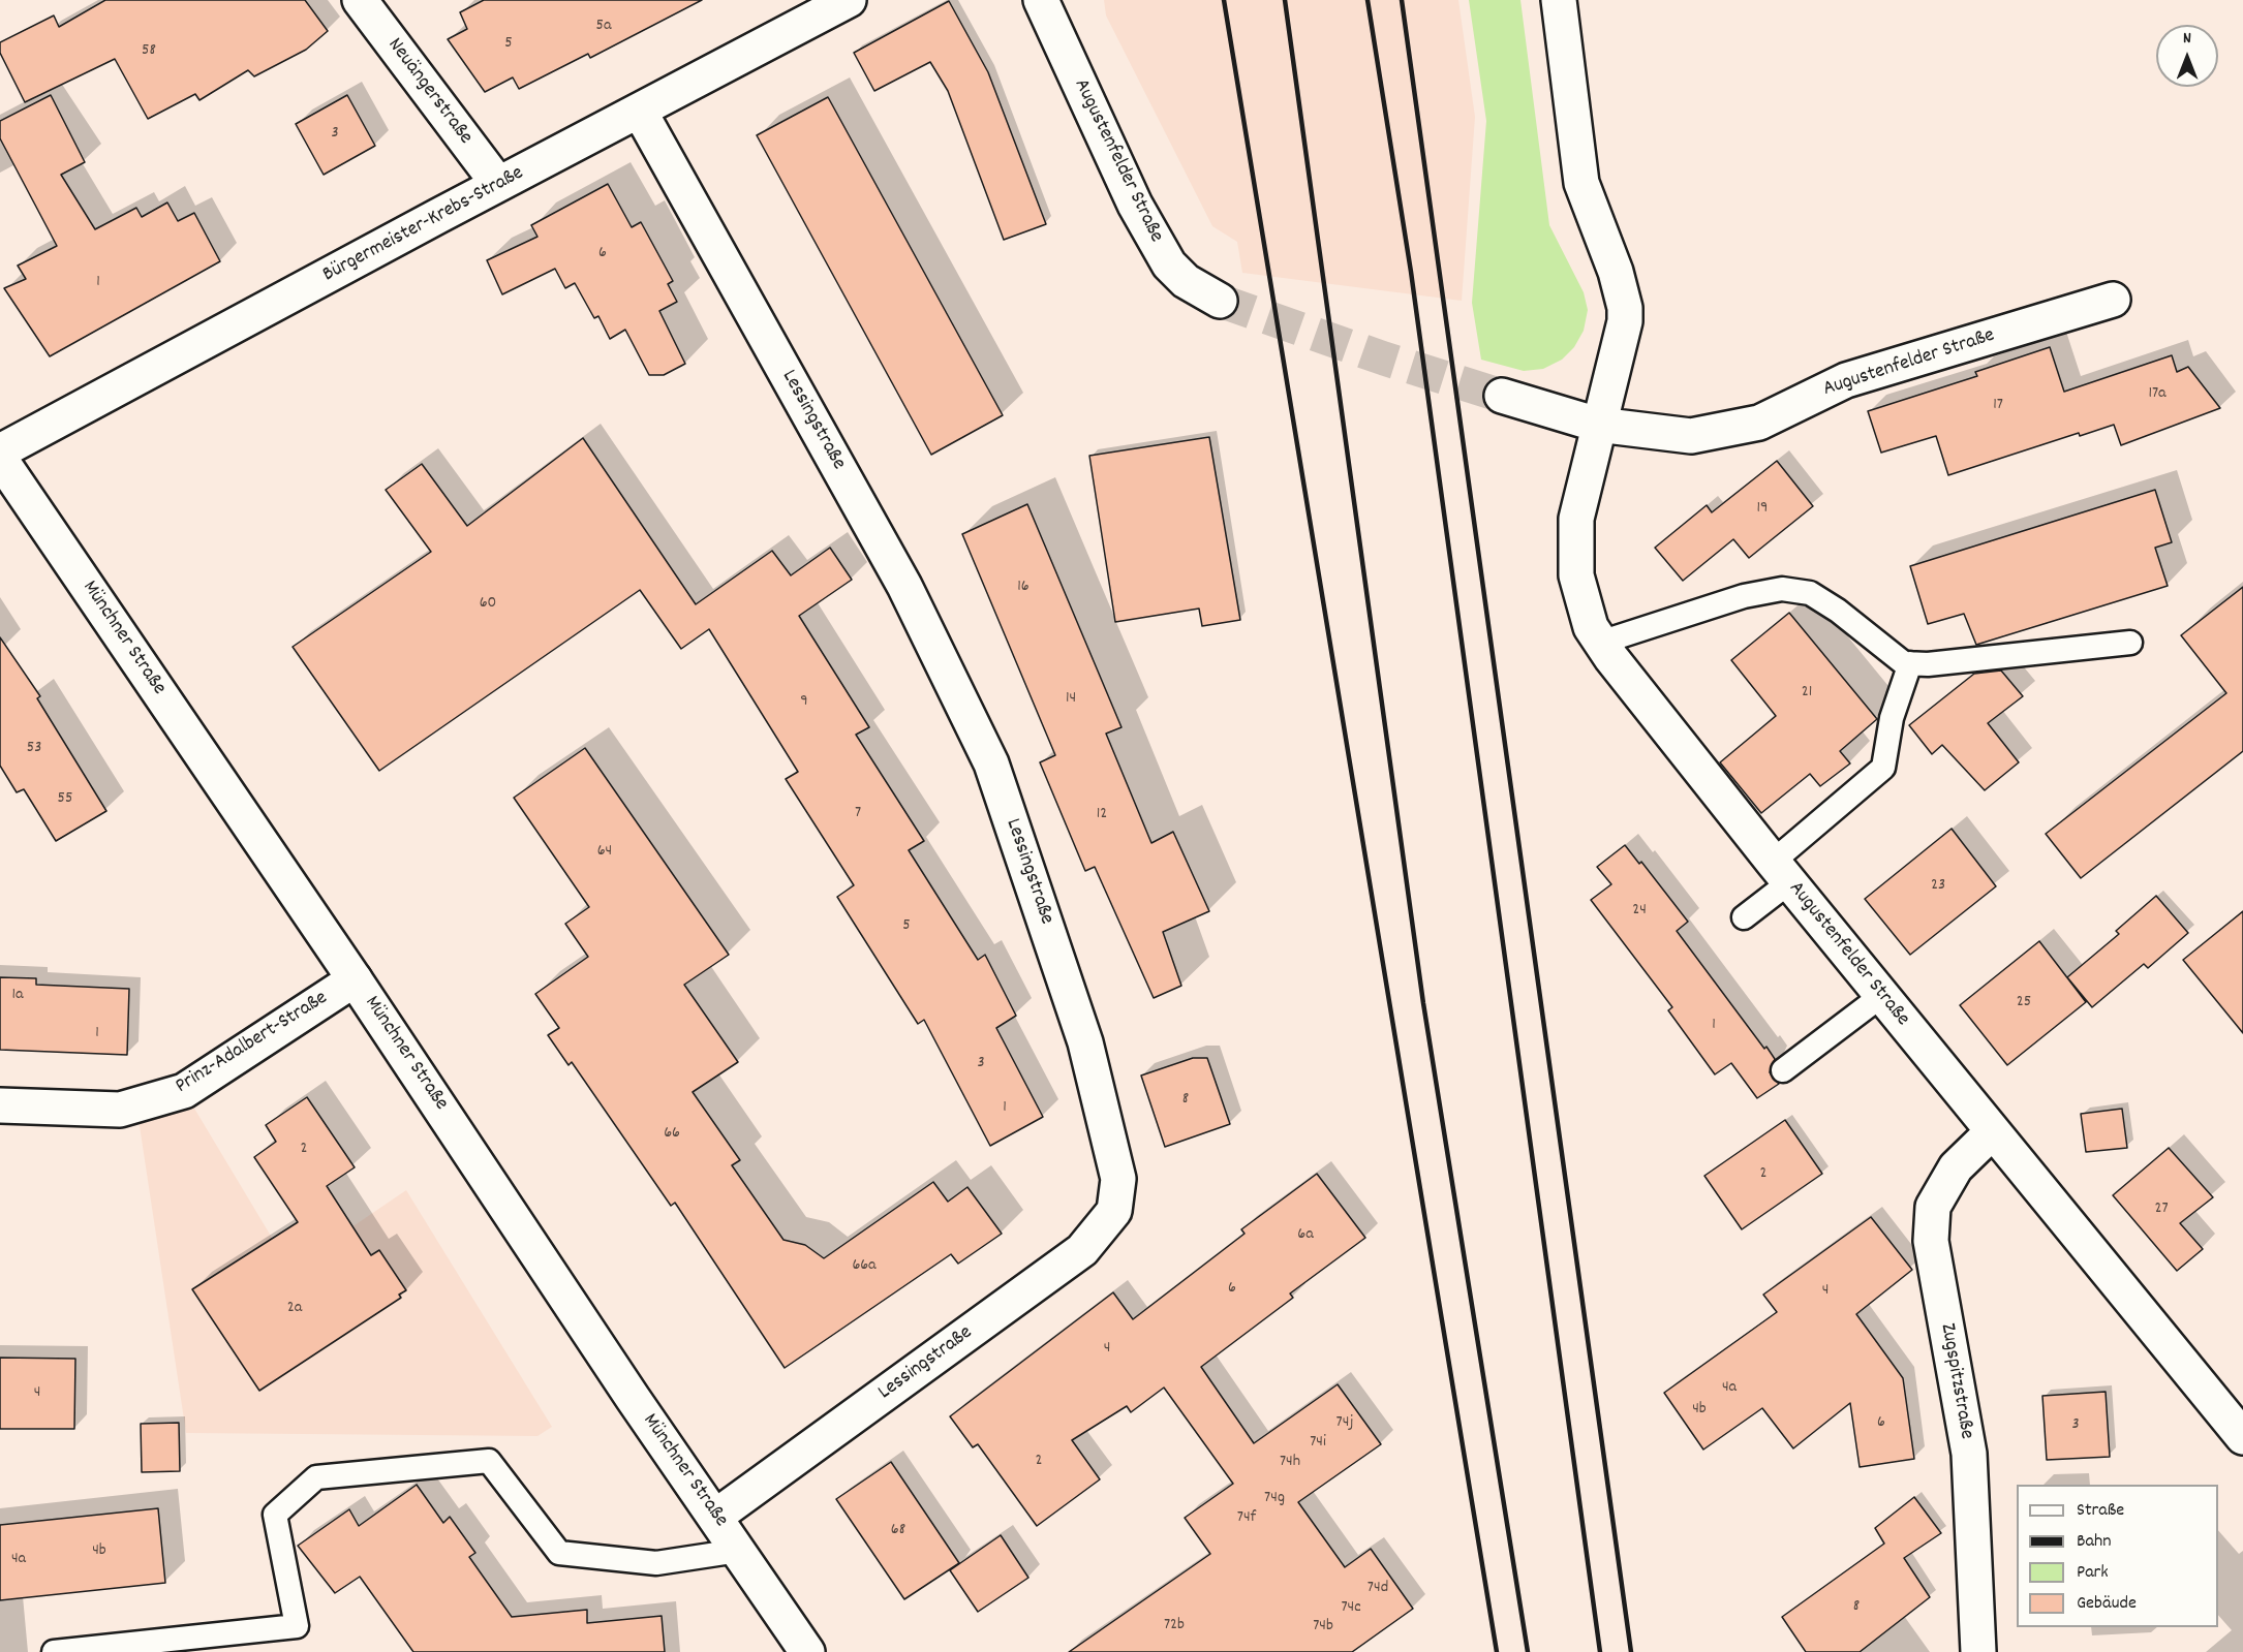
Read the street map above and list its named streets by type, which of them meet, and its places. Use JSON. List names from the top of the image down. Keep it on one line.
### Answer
{"streets":{"street":["Neuängerstraße","Augustenfelder Straße","Bürgermeister-Krebs-Straße","Lessingstraße","Münchner Straße","Prinz-Adalbert-Straße","Zugspitzstraße"]},"crossings":[["Neuängerstraße","Bürgermeister-Krebs-Straße"],["Augustenfelder Straße","Zugspitzstraße"],["Bürgermeister-Krebs-Straße","Lessingstraße"],["Lessingstraße","Münchner Straße"],["Münchner Straße","Prinz-Adalbert-Straße"]],"house_numbers":["5a","5","58","3","6","1","17a","17","19","16","60","21","14","9","53","55","7","12","64","23","24","5","1a","25","1","1","3","8","1","66","2","2","27","6a","66a","6","4","2a","4","4a","4","4b","74j","6","3","74i","2","74h","74g","74f","68","4b","4a","74d","8","74c","72b","74b"],"legend":["Straße","Bahn","Park","Gebäude"],"north":"top"}
